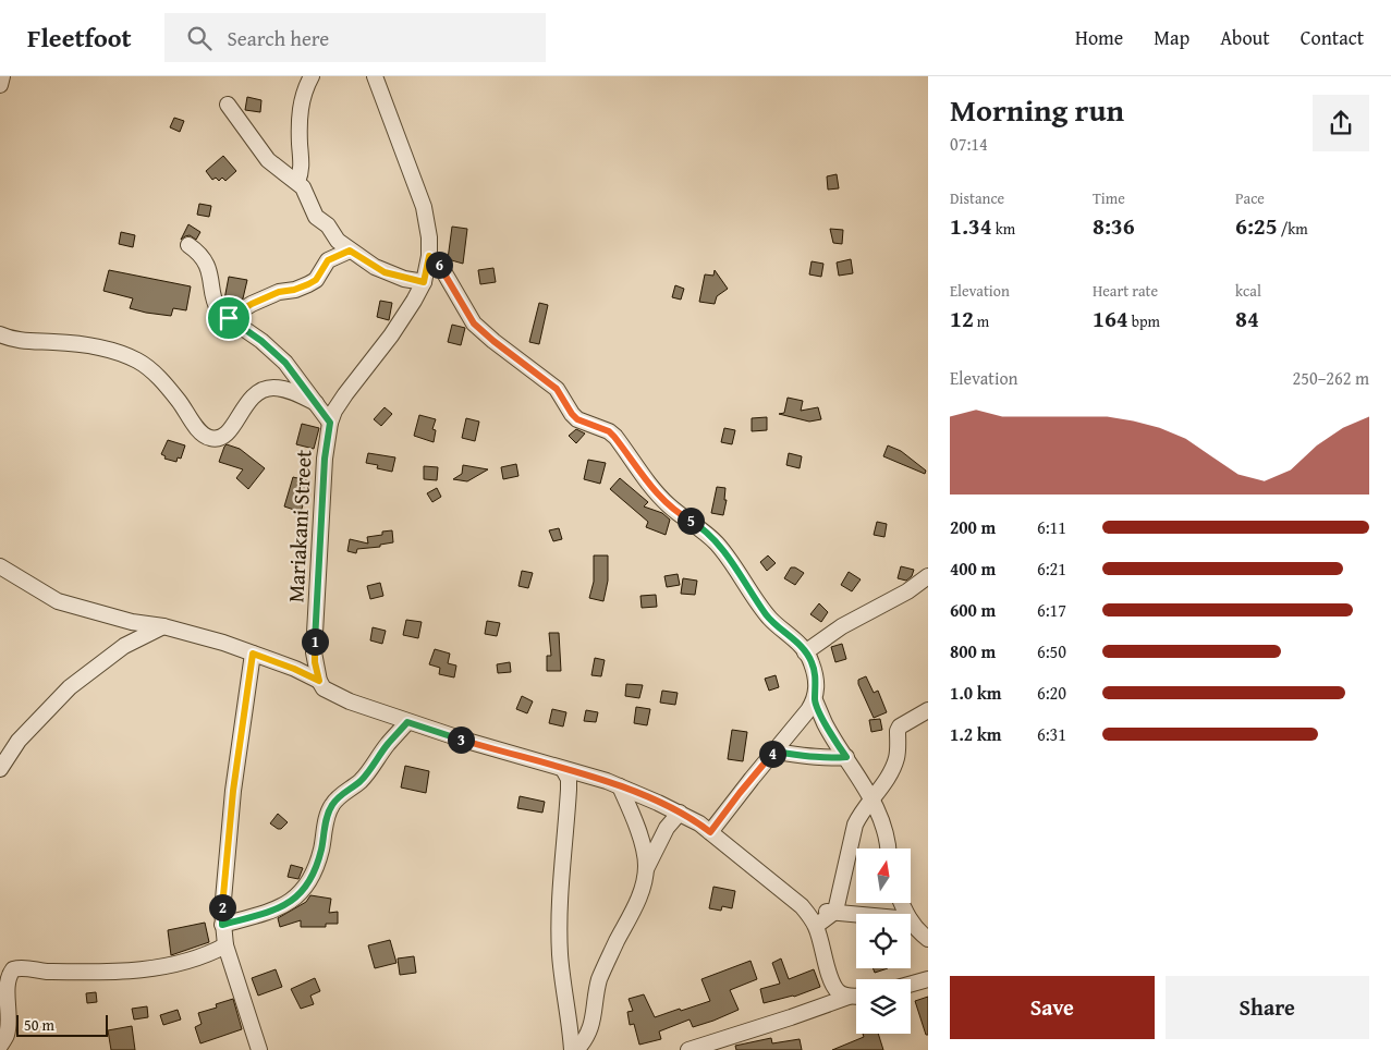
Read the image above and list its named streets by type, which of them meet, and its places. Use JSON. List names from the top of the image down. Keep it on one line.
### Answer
{"streets":{"street":["Mariakani Street"]},"scale_bar":"50 m","north":"top","page":{"header":"Fleetfoot","search":"Search here","nav":["Home","Map","About","Contact"],"heading":["Morning run","07:14"],"stats":[["Distance","1.34 km"],["Time","8:36"],["Pace","6:25 /km"],["Elevation","12 m"],["Heart rate","164 bpm"],["kcal","84"]],"pins":["6","5","1","3","4","2"],"chart":["Elevation","250–262 m"],"list":[{"name":"200 m","note":"6:11"},{"name":"400 m","note":"6:21"},{"name":"600 m","note":"6:17"},{"name":"800 m","note":"6:50"},{"name":"1.0 km","note":"6:20"},{"name":"1.2 km","note":"6:31"}],"buttons":["Save","Share"],"scale":"50 m"}}
